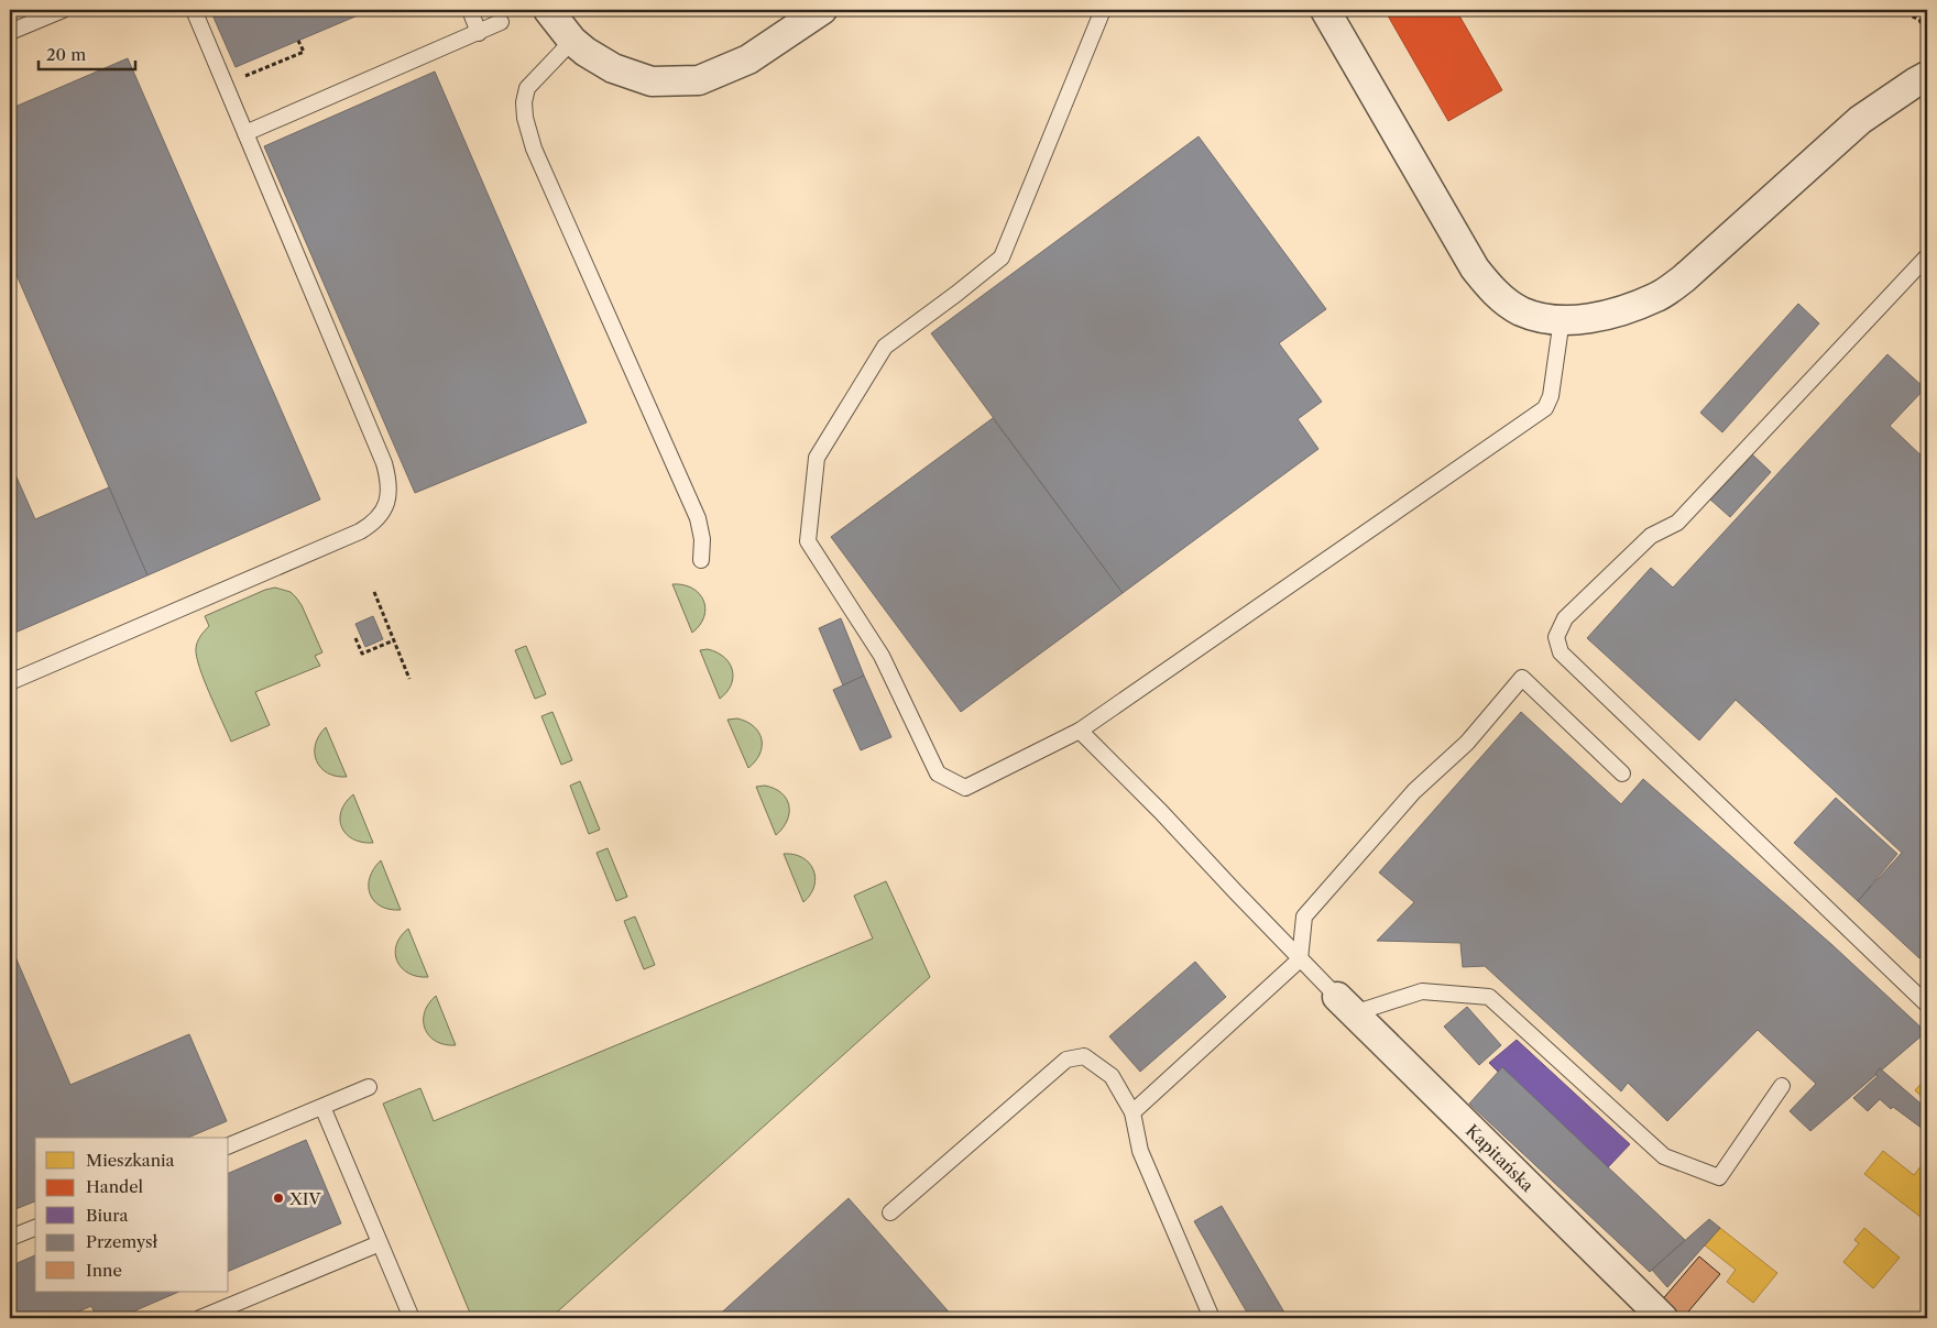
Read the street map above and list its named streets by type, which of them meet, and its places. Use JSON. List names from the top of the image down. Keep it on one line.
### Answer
{"streets":{"street":["Kapitańska"]},"places":["XIV"],"legend":["Mieszkania","Handel","Biura","Przemysł","Inne"],"scale_bar":"20 m"}
